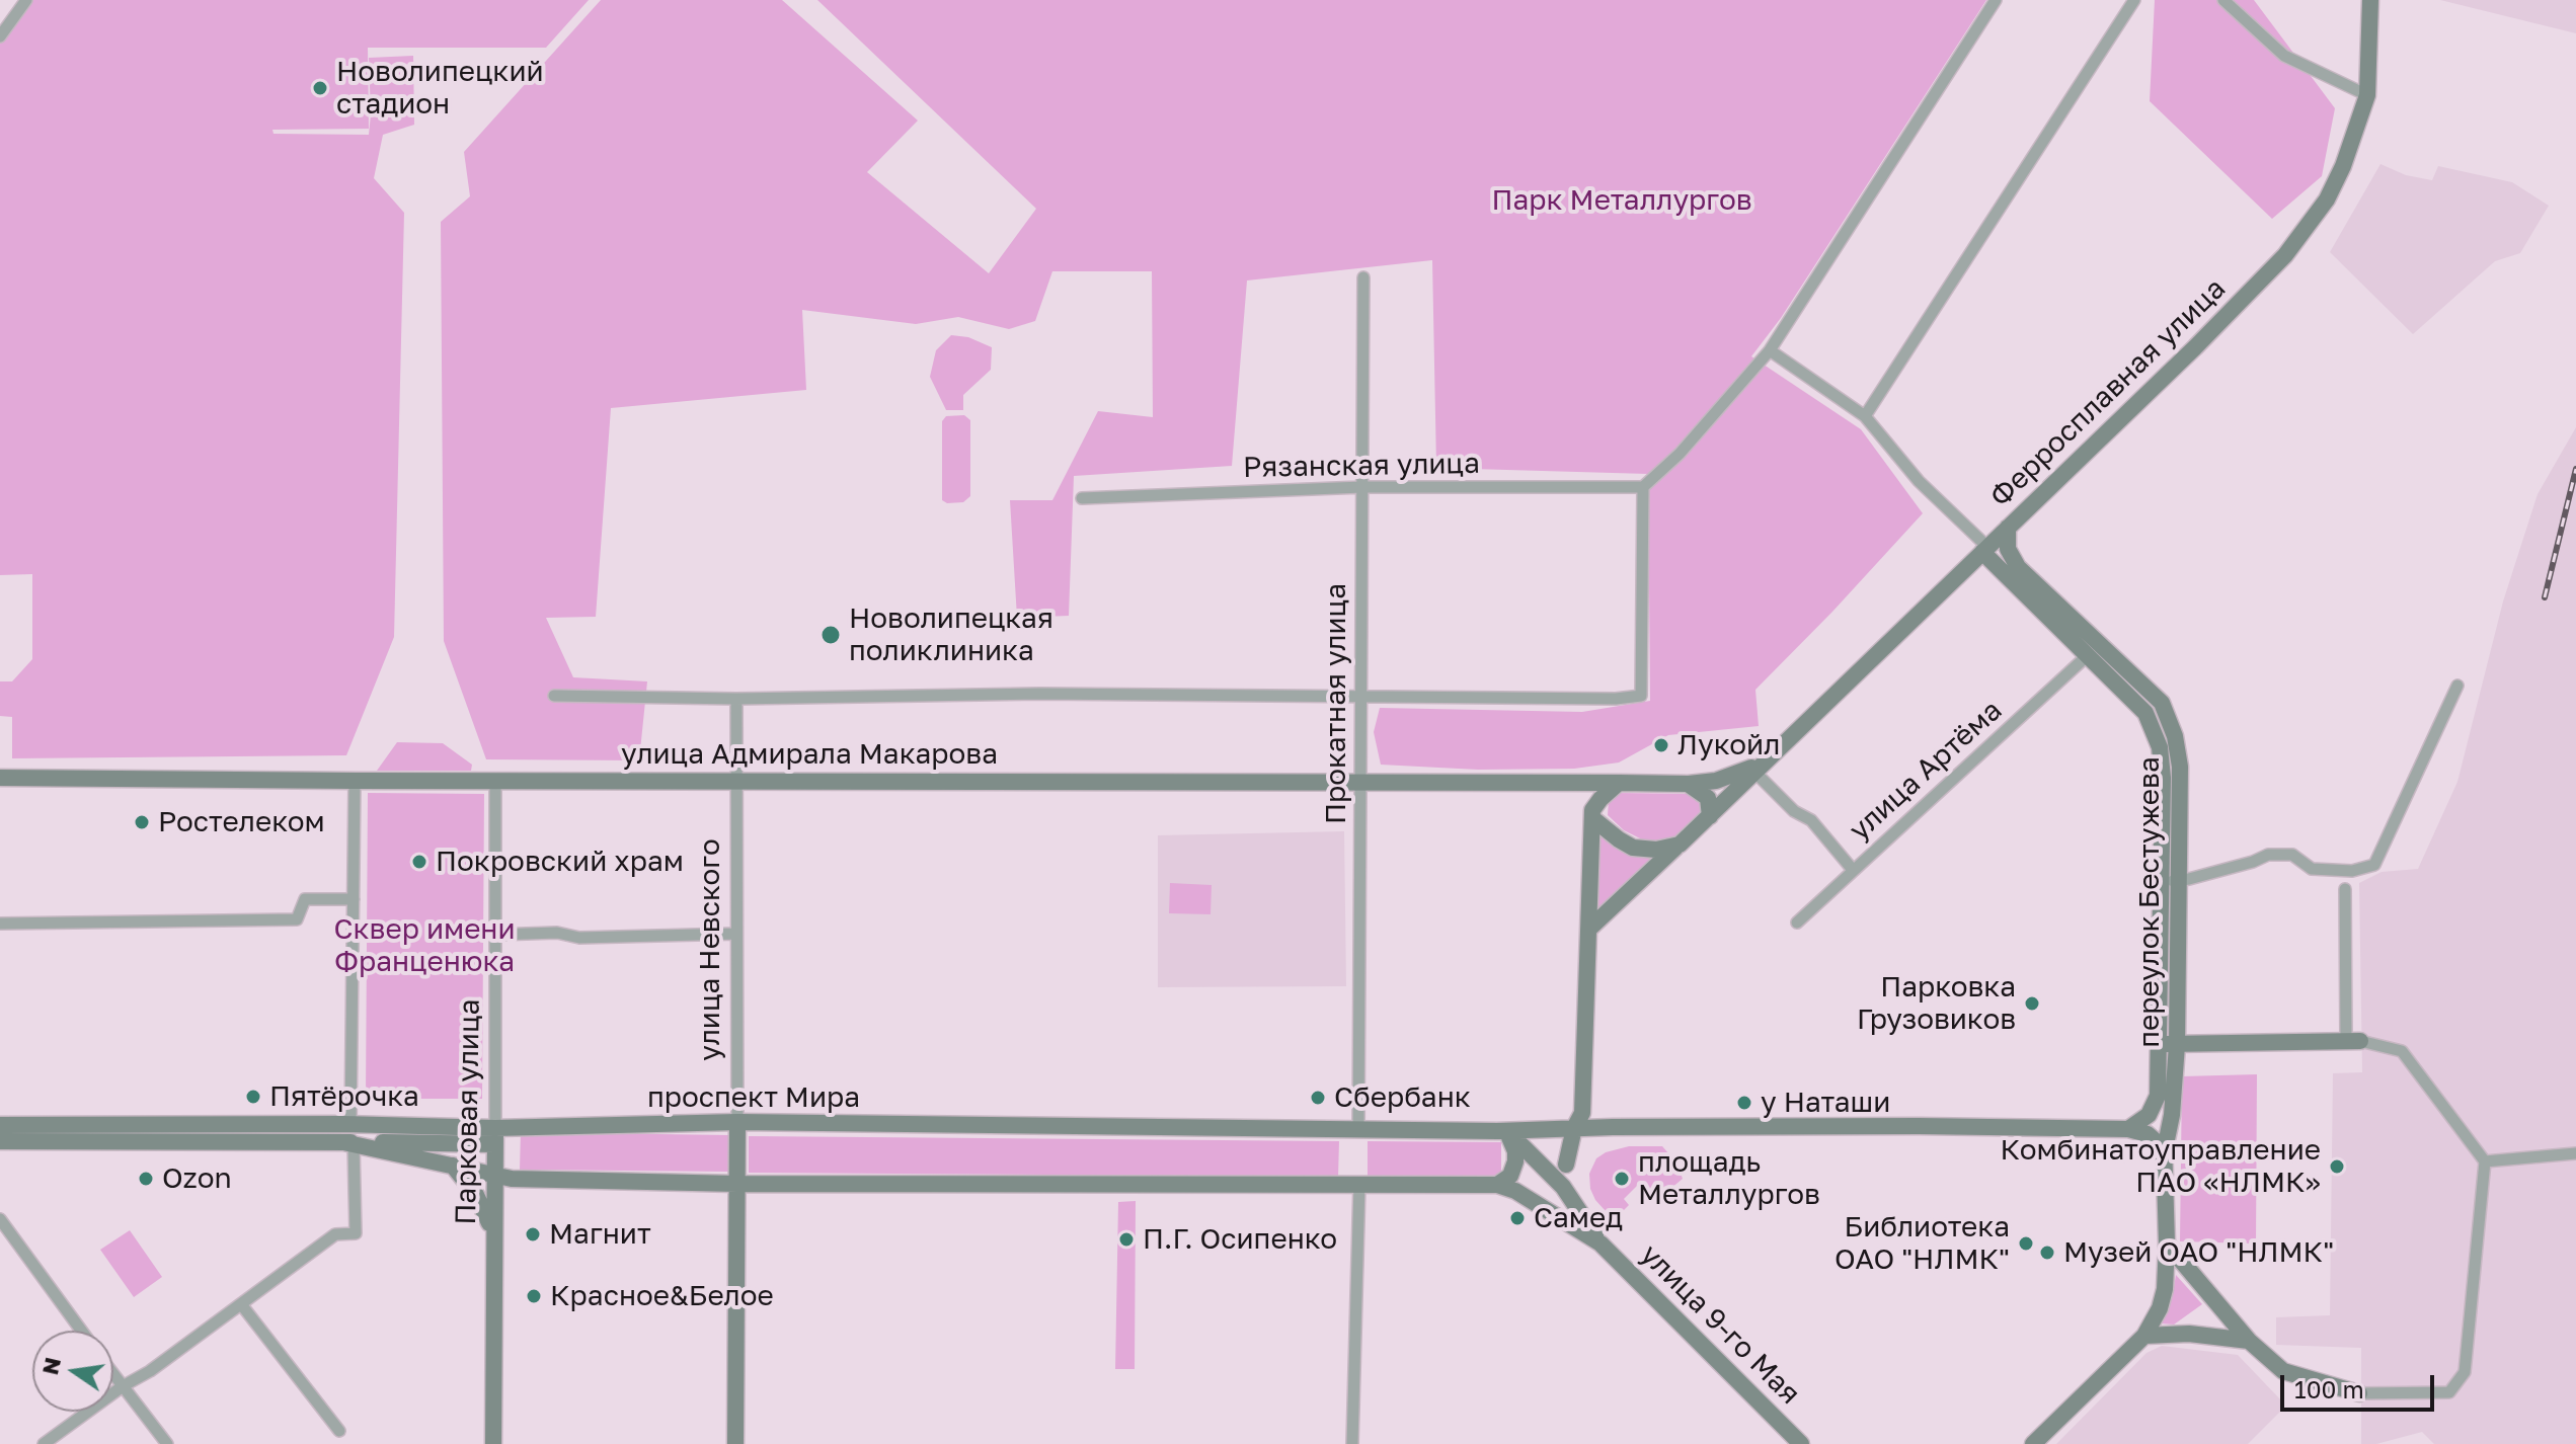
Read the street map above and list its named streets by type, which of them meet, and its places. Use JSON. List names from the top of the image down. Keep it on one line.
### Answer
{"streets":{"main road":["Ферросплавная улица","улица Адмирала Макарова","переулок Бестужева","улица Невского","проспект Мира","Парковая улица","улица 9-го Мая"],"street":["Рязанская улица","Прокатная улица","улица Артёма"]},"crossings":[["Ферросплавная улица","переулок Бестужева"],["Рязанская улица","Прокатная улица"],["Прокатная улица","улица Адмирала Макарова"],["Прокатная улица","проспект Мира"],["улица Адмирала Макарова","улица Невского"],["улица Адмирала Макарова","Парковая улица"],["улица Артёма","переулок Бестужева"],["улица Невского","проспект Мира"],["проспект Мира","Парковая улица"],["проспект Мира","улица 9-го Мая"]],"parks":["Парк Металлургов","Сквер имени Франценюка"],"places":["Новолипецкий стадион","Новолипецкая поликлиника","Лукойл","Ростелеком","Покровский храм","Парковка Грузовиков","Пятёрочка","Сбербанк","у Наташи","Комбинатоуправление ПАО «НЛМК»","Ozon","площадь Металлургов","Самед","Магнит","П.Г. Осипенко","Библиотека ОАО \"НЛМК\"","Музей ОАО \"НЛМК\"","Красное&Белое"],"scale_bar":"100 m","north":"left"}
